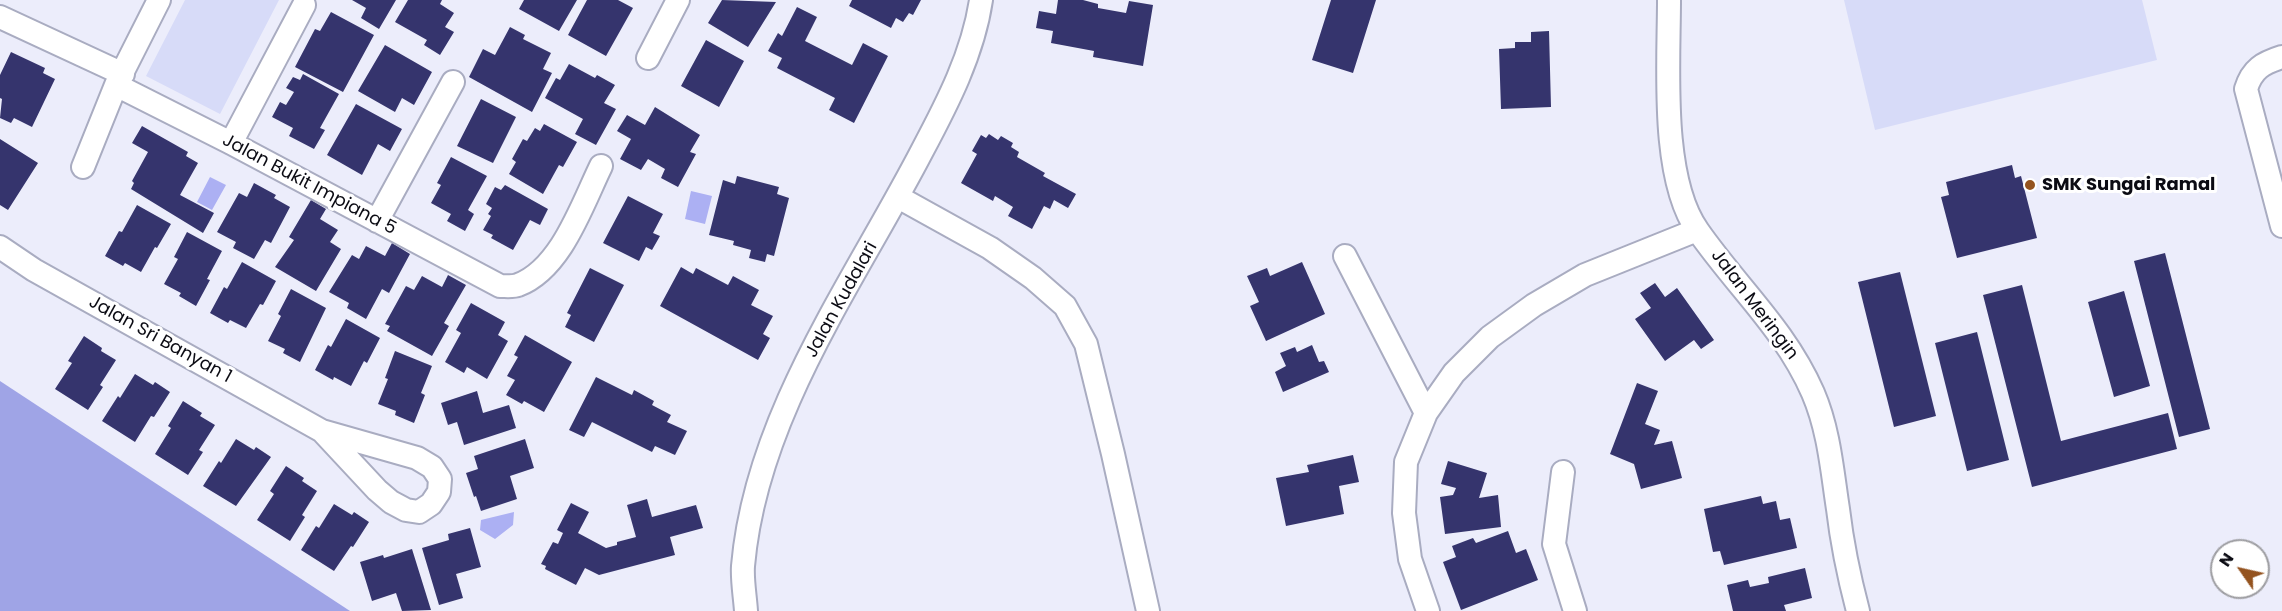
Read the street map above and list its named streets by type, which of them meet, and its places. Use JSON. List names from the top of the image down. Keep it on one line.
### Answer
{"streets":{"street":["Jalan Bukit Impiana 5","Jalan Kudalari","Jalan Meringin","Jalan Sri Banyan 1"]},"places":["SMK Sungai Ramal"],"north":"top left"}
